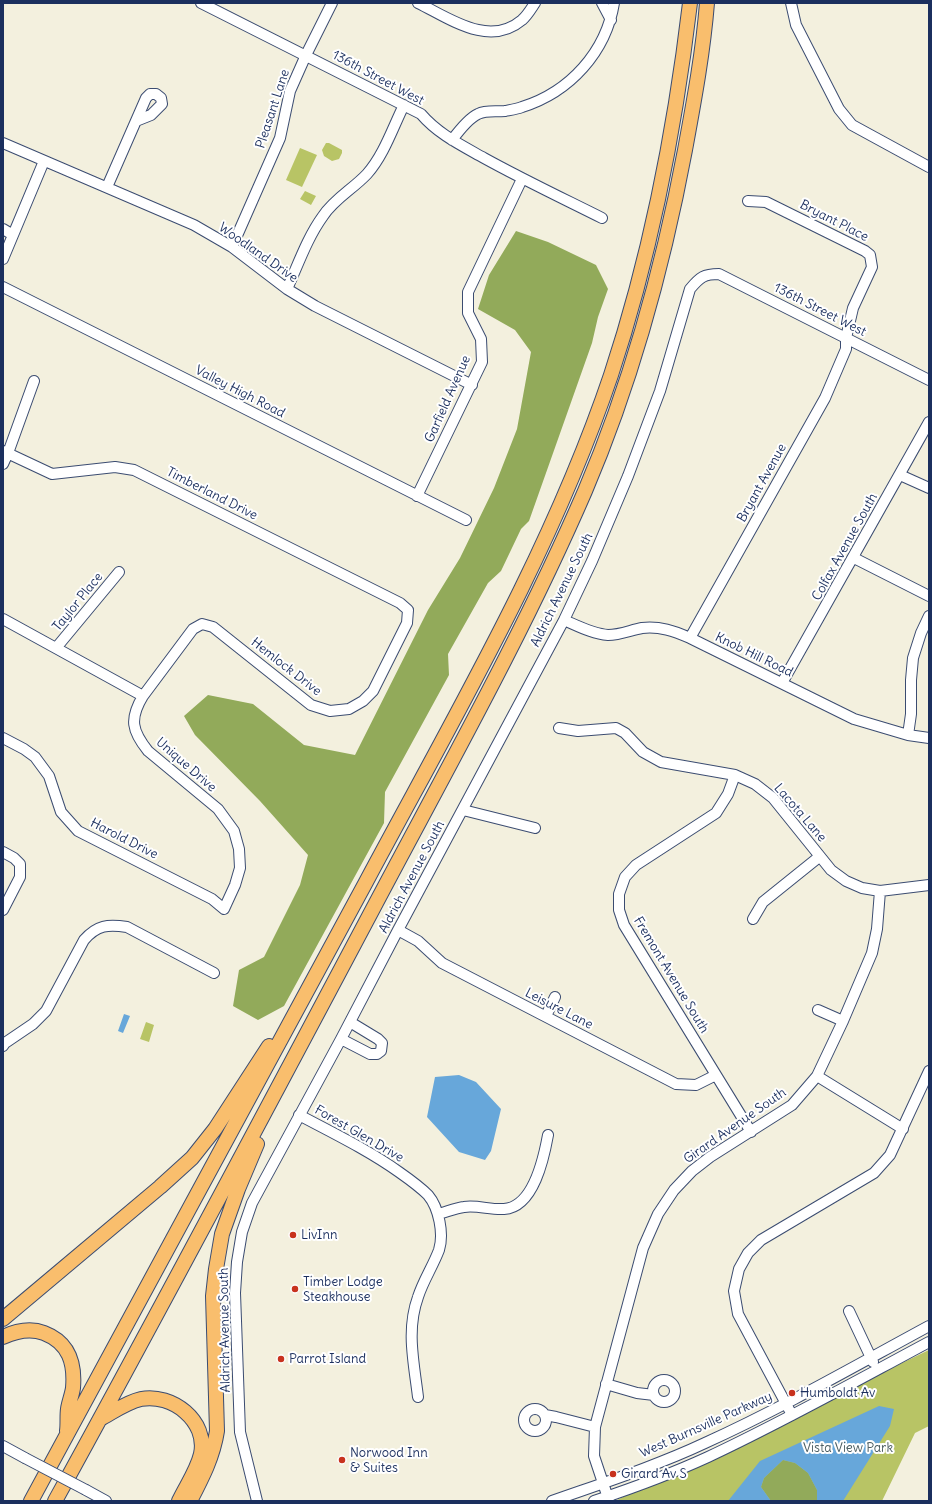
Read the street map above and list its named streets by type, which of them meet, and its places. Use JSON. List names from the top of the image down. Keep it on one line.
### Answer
{"streets":{"street":["136th Street West","Pleasant Lane","Bryant Place","Woodland Drive","Valley High Road","Garfield Avenue","Bryant Avenue","Timberland Drive","Colfax Avenue South","Aldrich Avenue South","Taylor Place","Knob Hill Road","Hemlock Drive","Unique Drive","Lacota Lane","Harold Drive","Fremont Avenue South","Leisure Lane","Girard Avenue South","Forest Glen Drive","West Burnsville Parkway"]},"crossings":[["136th Street West","Pleasant Lane"],["136th Street West","Bryant Place"],["136th Street West","Garfield Avenue"],["136th Street West","Bryant Avenue"],["136th Street West","Aldrich Avenue South"],["Pleasant Lane","Woodland Drive"],["Bryant Place","Bryant Avenue"],["Woodland Drive","Garfield Avenue"],["Valley High Road","Garfield Avenue"],["Bryant Avenue","Knob Hill Road"],["Timberland Drive","Hemlock Drive"],["Colfax Avenue South","Knob Hill Road"],["Aldrich Avenue South","Knob Hill Road"],["Aldrich Avenue South","Leisure Lane"],["Aldrich Avenue South","Forest Glen Drive"],["Hemlock Drive","Unique Drive"],["Unique Drive","Harold Drive"],["Lacota Lane","Fremont Avenue South"],["Lacota Lane","Girard Avenue South"],["Fremont Avenue South","Leisure Lane"],["Fremont Avenue South","Girard Avenue South"],["Girard Avenue South","West Burnsville Parkway"]],"parks":["Vista View Park"],"places":["LivInn","Timber Lodge Steakhouse","Parrot Island","Humboldt Av","Norwood Inn & Suites","Girard Av S"]}
